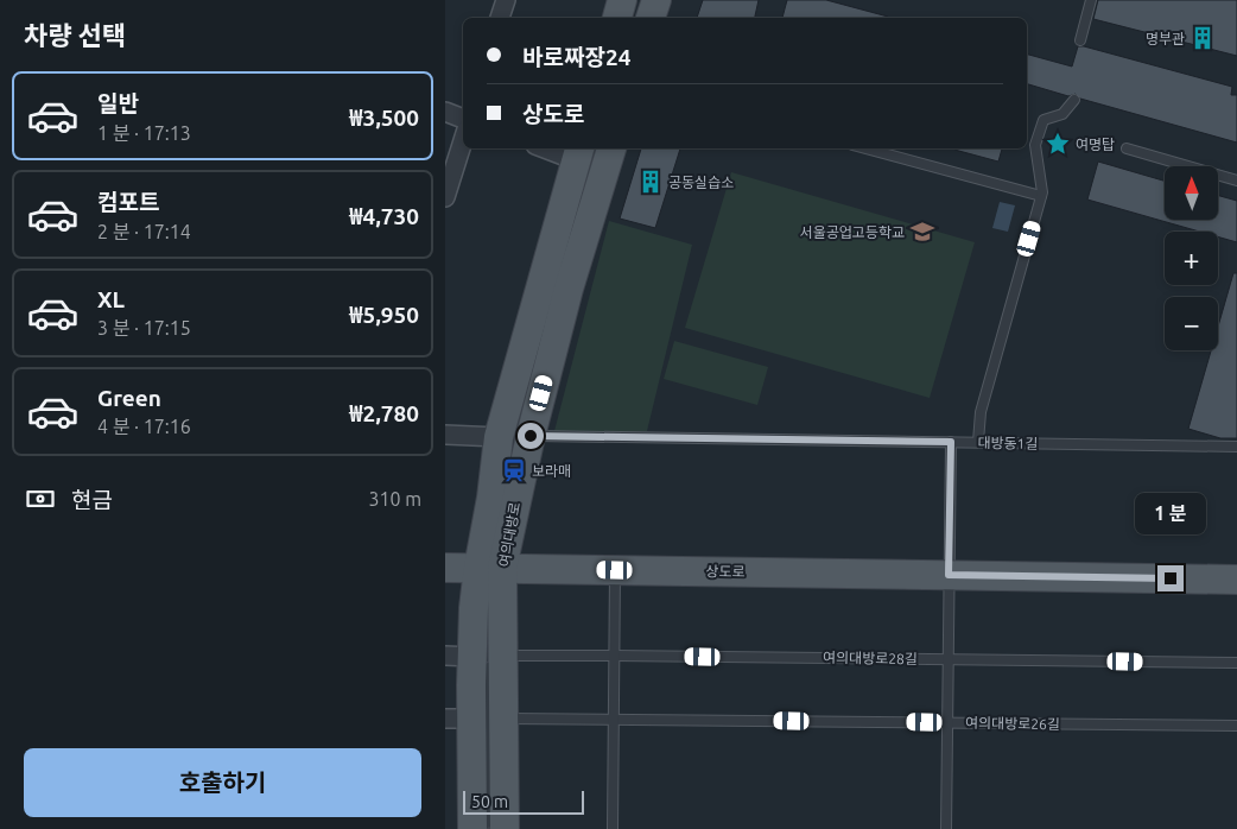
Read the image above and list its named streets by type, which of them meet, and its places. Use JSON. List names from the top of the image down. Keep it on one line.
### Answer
{"streets":{"main road":["여의대방로","상도로"],"lane":["대방동1길","여의대방로28길","여의대방로26길"]},"crossings":[["대방동1길","여의대방로"],["여의대방로","상도로"],["여의대방로","여의대방로28길"],["여의대방로","여의대방로26길"]],"places":{"building":["명부관","공동실습소"],"place":["여명탑"],"school or university":["서울공업고등학교"],"station":["보라매"]},"scale_bar":"50 m","north":"top","page":{"heading":"차량 선택","banner":["바로짜장24","상도로"],"list":[{"name":"일반","note":"1 분 · 17:13","value":"₩3,500"},{"name":"컴포트","note":"2 분 · 17:14","value":"₩4,730"},{"name":"XL","note":"3 분 · 17:15","value":"₩5,950"},{"name":"Green","note":"4 분 · 17:16","value":"₩2,780"}],"map_buttons":["+","−"],"pay":["현금","310 m"],"bubble":"1 분","buttons":"호출하기","scale":"50 m"}}
